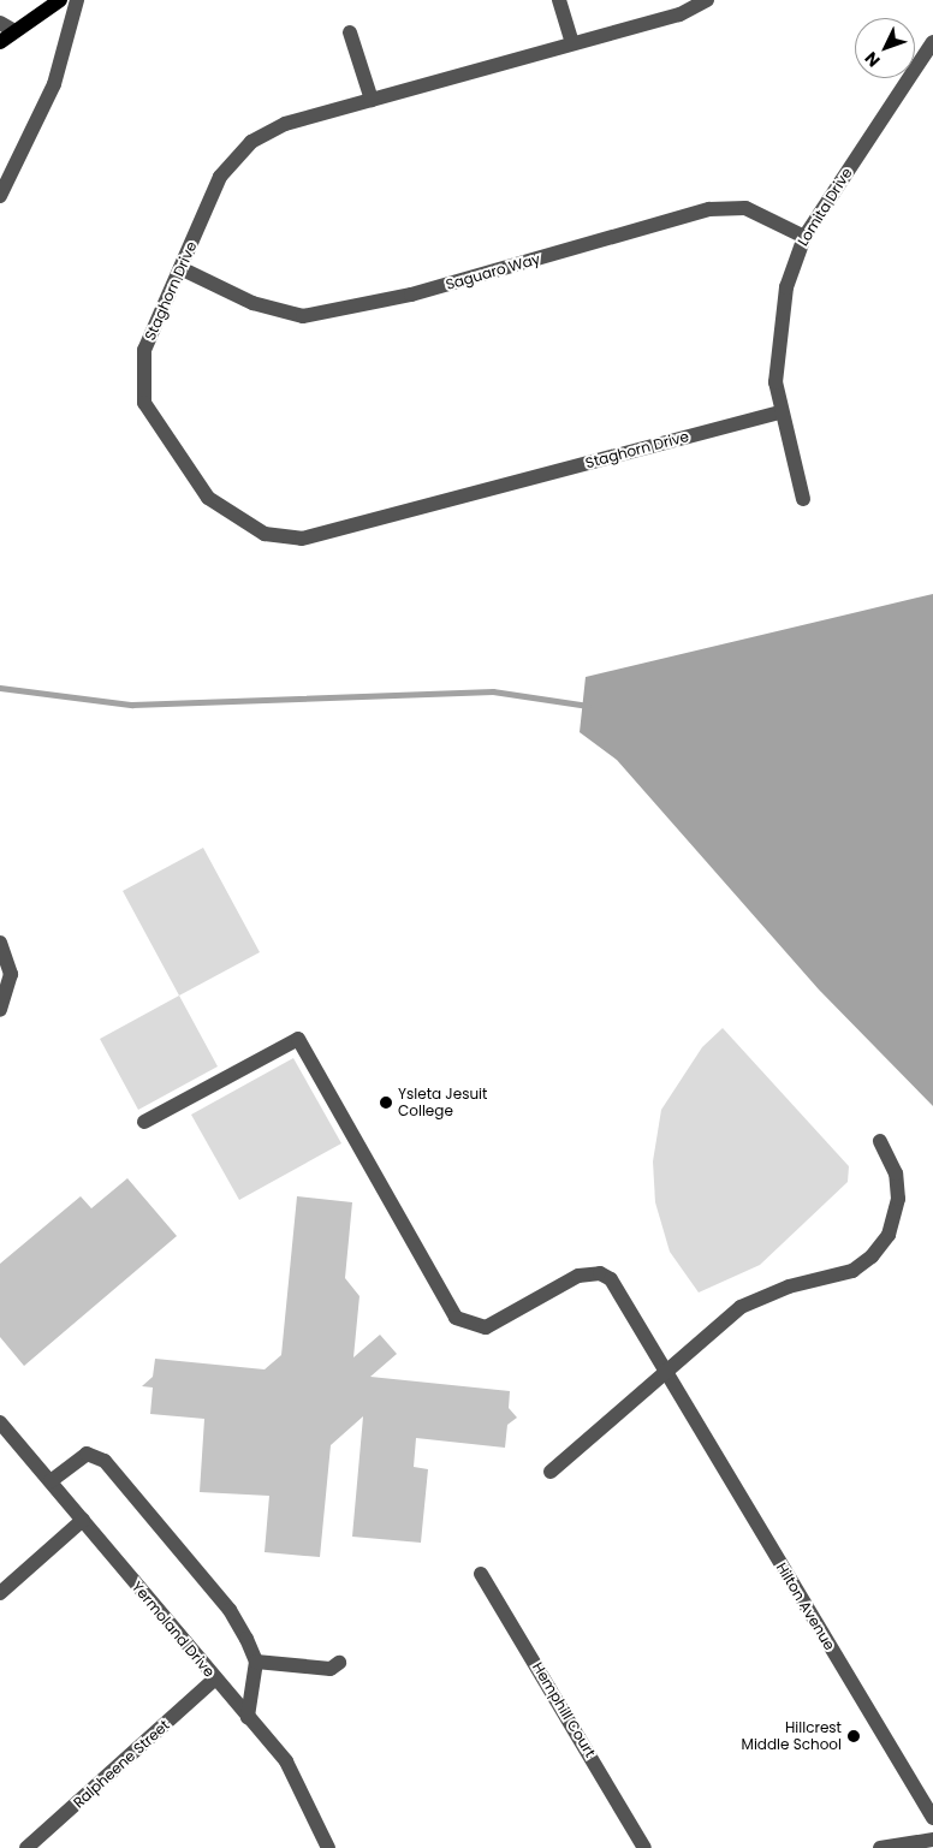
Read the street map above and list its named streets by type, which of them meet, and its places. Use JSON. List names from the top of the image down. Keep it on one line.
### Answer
{"streets":{"street":["Lomita Drive","Saguaro Way","Staghorn Drive","Hilton Avenue","Yermoland Drive","Hemphill Court","Ralpheene Street"]},"crossings":[["Lomita Drive","Saguaro Way"],["Lomita Drive","Staghorn Drive"],["Saguaro Way","Staghorn Drive"],["Yermoland Drive","Ralpheene Street"]],"places":["Ysleta Jesuit College","Hillcrest Middle School"],"north":"bottom left"}
